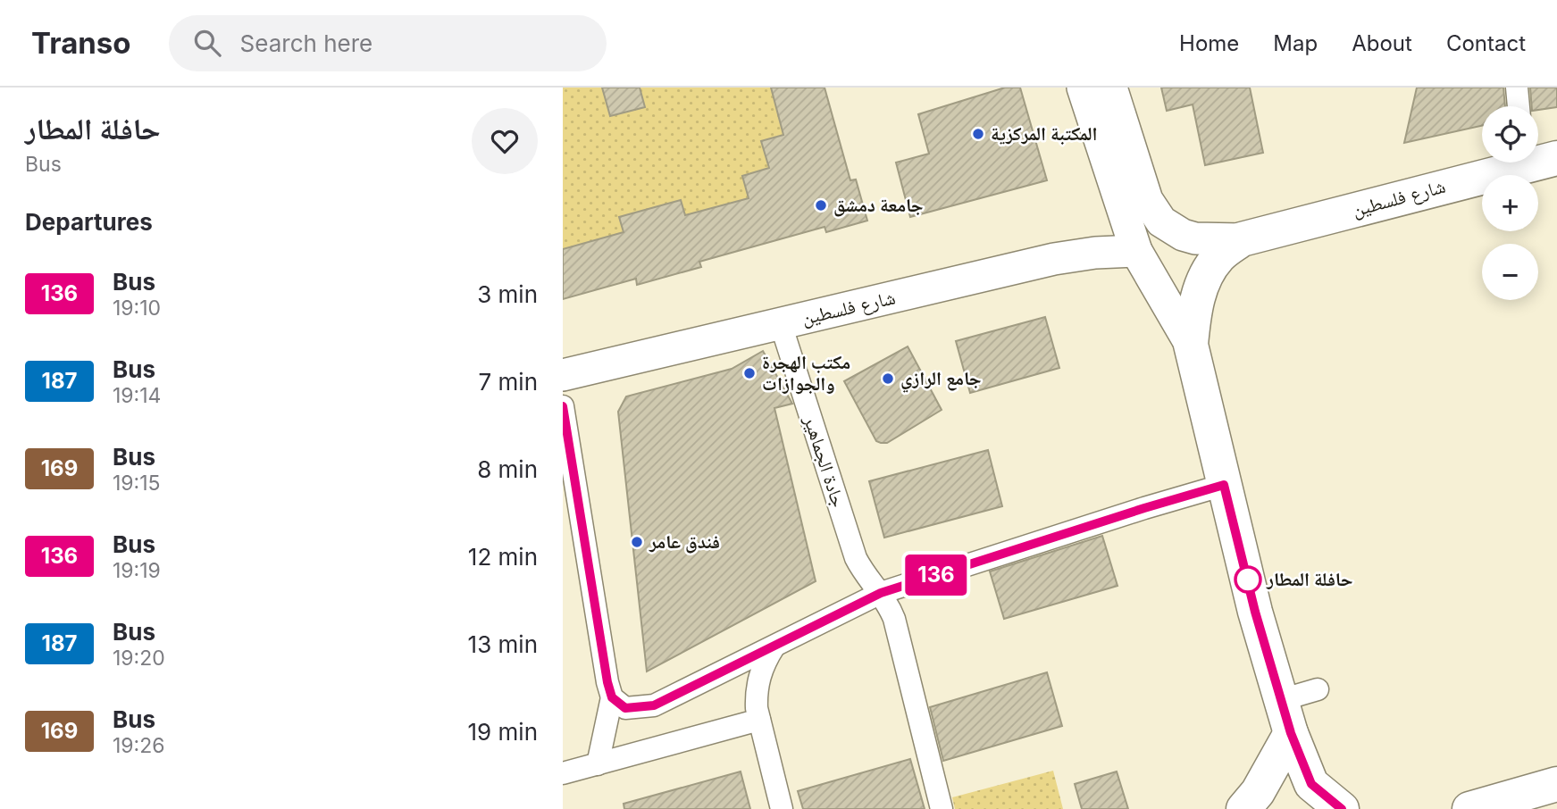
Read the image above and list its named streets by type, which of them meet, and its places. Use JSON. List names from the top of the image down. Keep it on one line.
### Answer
{"streets":{"main road":["شارع فلسطين"],"street":["جادة الجماهير"]},"crossings":[["شارع فلسطين","جادة الجماهير"]],"places":["المكتبة المركزية","جامعة دمشق","مكتب الهجرة والجوازات","جامع الرازي","فندق عامر","حافلة المطار"],"lines":["bus line 136"],"page":{"header":"Transo","search":"Search here","nav":["Home","Map","About","Contact"],"heading":[["حافلة المطار","Bus"],"Departures"],"on_map":"136","map_buttons":["+","−"],"list":[{"mark":"136","name":"Bus","note":"19:10","value":"3 min"},{"mark":"187","name":"Bus","note":"19:14","value":"7 min"},{"mark":"169","name":"Bus","note":"19:15","value":"8 min"},{"mark":"136","name":"Bus","note":"19:19","value":"12 min"},{"mark":"187","name":"Bus","note":"19:20","value":"13 min"},{"mark":"169","name":"Bus","note":"19:26","value":"19 min"}]}}
